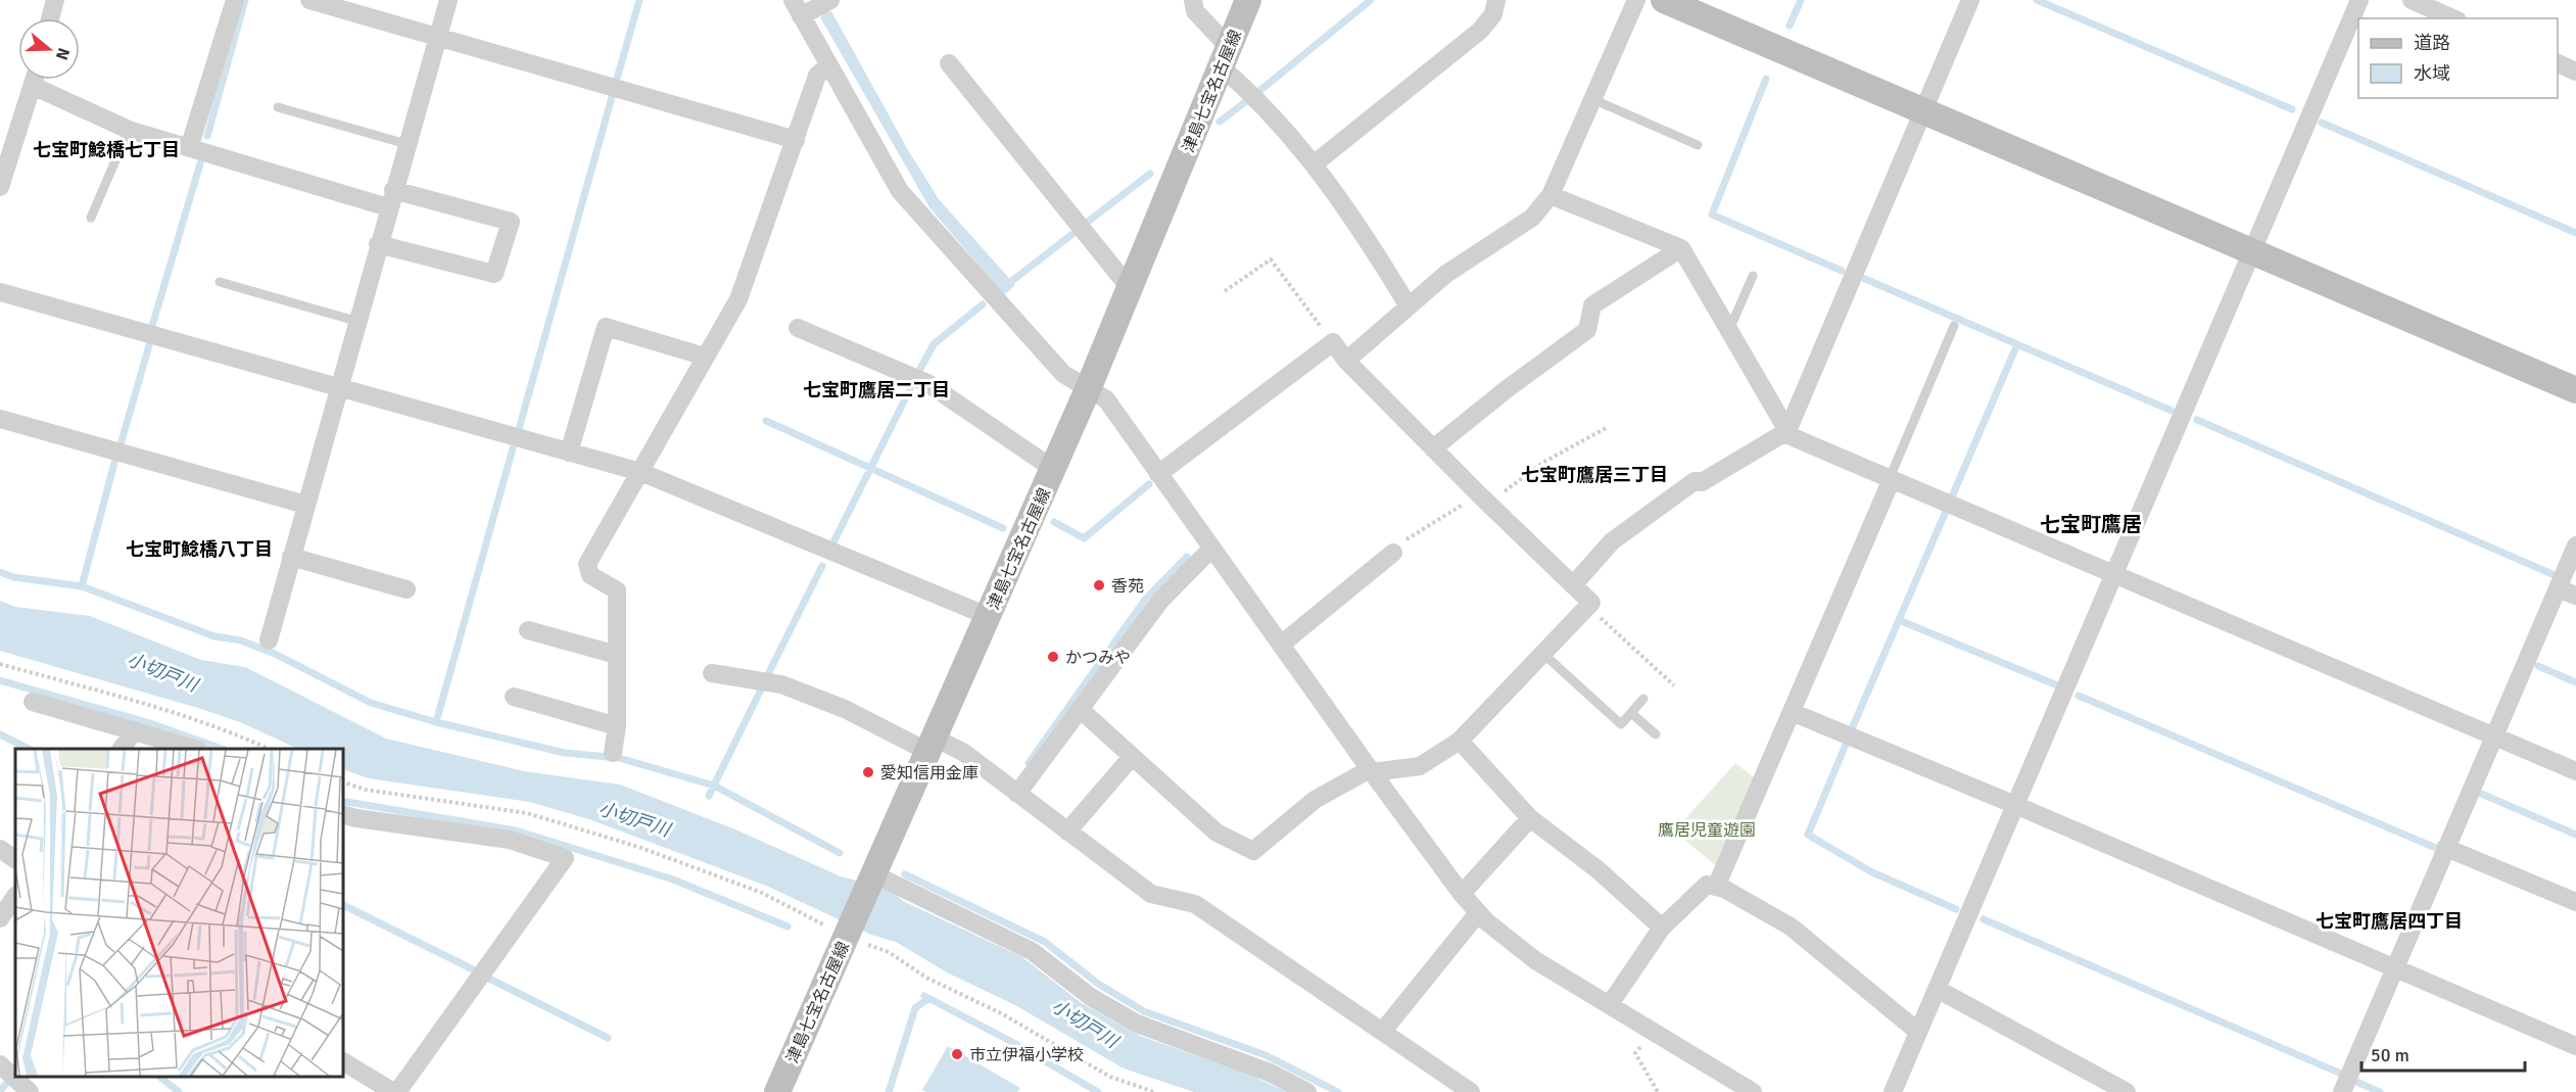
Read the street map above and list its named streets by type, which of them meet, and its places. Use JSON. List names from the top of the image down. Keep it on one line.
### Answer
{"streets":{"main road":["津島七宝名古屋線"]},"districts":["七宝町鯰橋七丁目","七宝町鷹居二丁目","七宝町鷹居三丁目","七宝町鷹居","七宝町鯰橋八丁目","七宝町鷹居四丁目"],"water":["小切戸川"],"parks":["鷹居児童遊園"],"places":["香苑","かつみや","愛知信用金庫","市立伊福小学校"],"legend":["道路","水域"],"scale_bar":"50 m","north":"right"}
